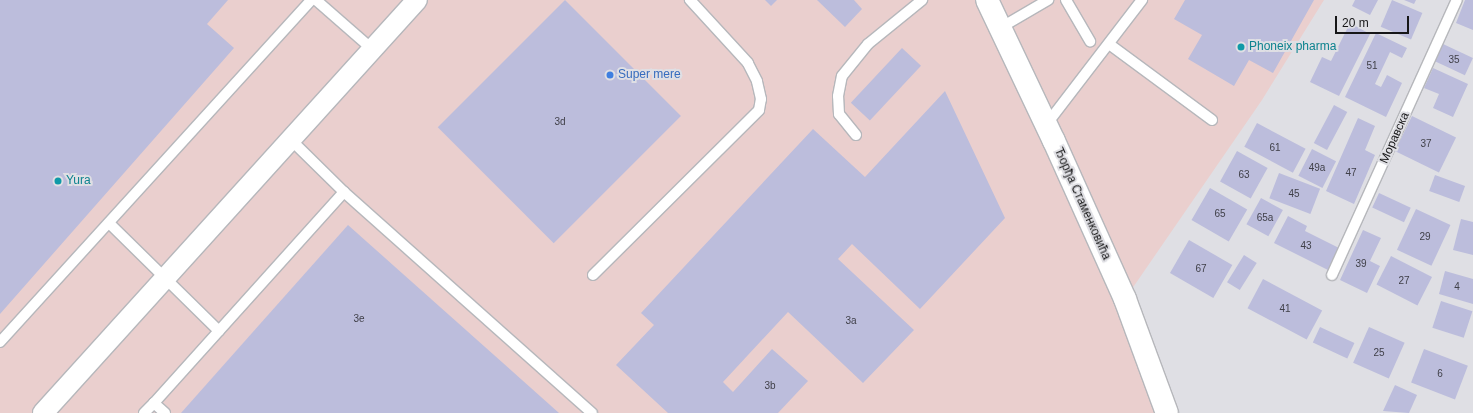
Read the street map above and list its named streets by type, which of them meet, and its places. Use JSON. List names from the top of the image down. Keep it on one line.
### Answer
{"streets":{"street":["Ђорђа Стаменковића"],"lane":["Моравска"]},"places":["Phoneix pharma","Super mere","Yura"],"house_numbers":["35","51","3d","37","61","49a","47","63","45","65","65a","29","43","39","67","27","4","41","3e","3a","25","6","3b"],"scale_bar":"20 m"}
